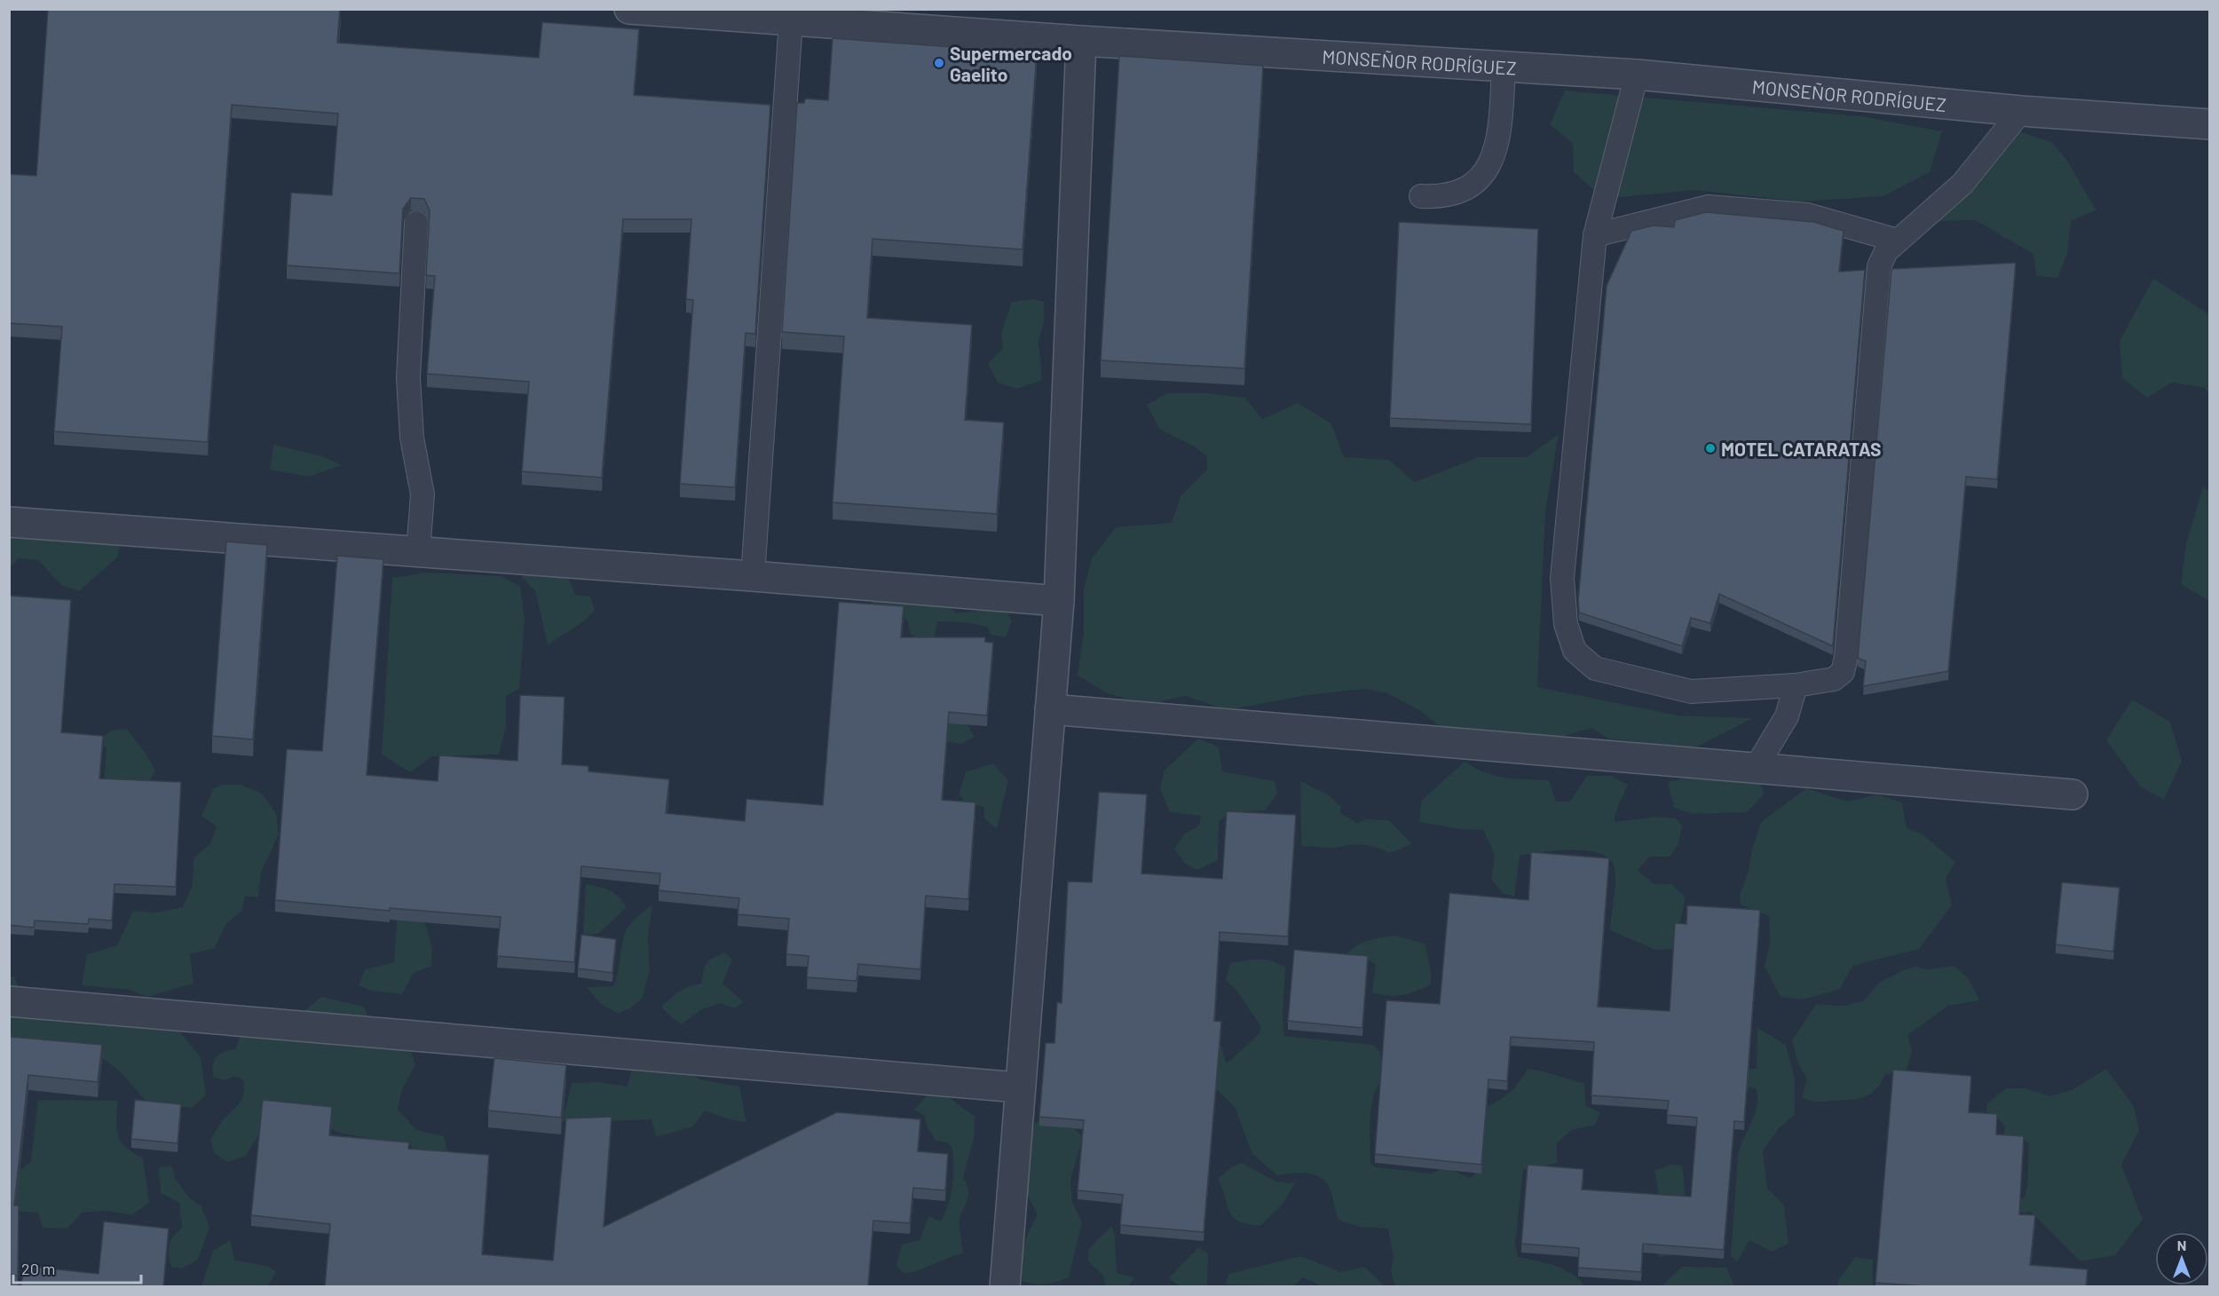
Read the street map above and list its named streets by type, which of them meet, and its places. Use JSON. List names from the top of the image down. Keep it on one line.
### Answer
{"streets":{"street":["MONSEÑOR RODRÍGUEZ"]},"places":["Supermercado Gaelito","MOTEL CATARATAS"],"scale_bar":"20 m","north":"top"}
